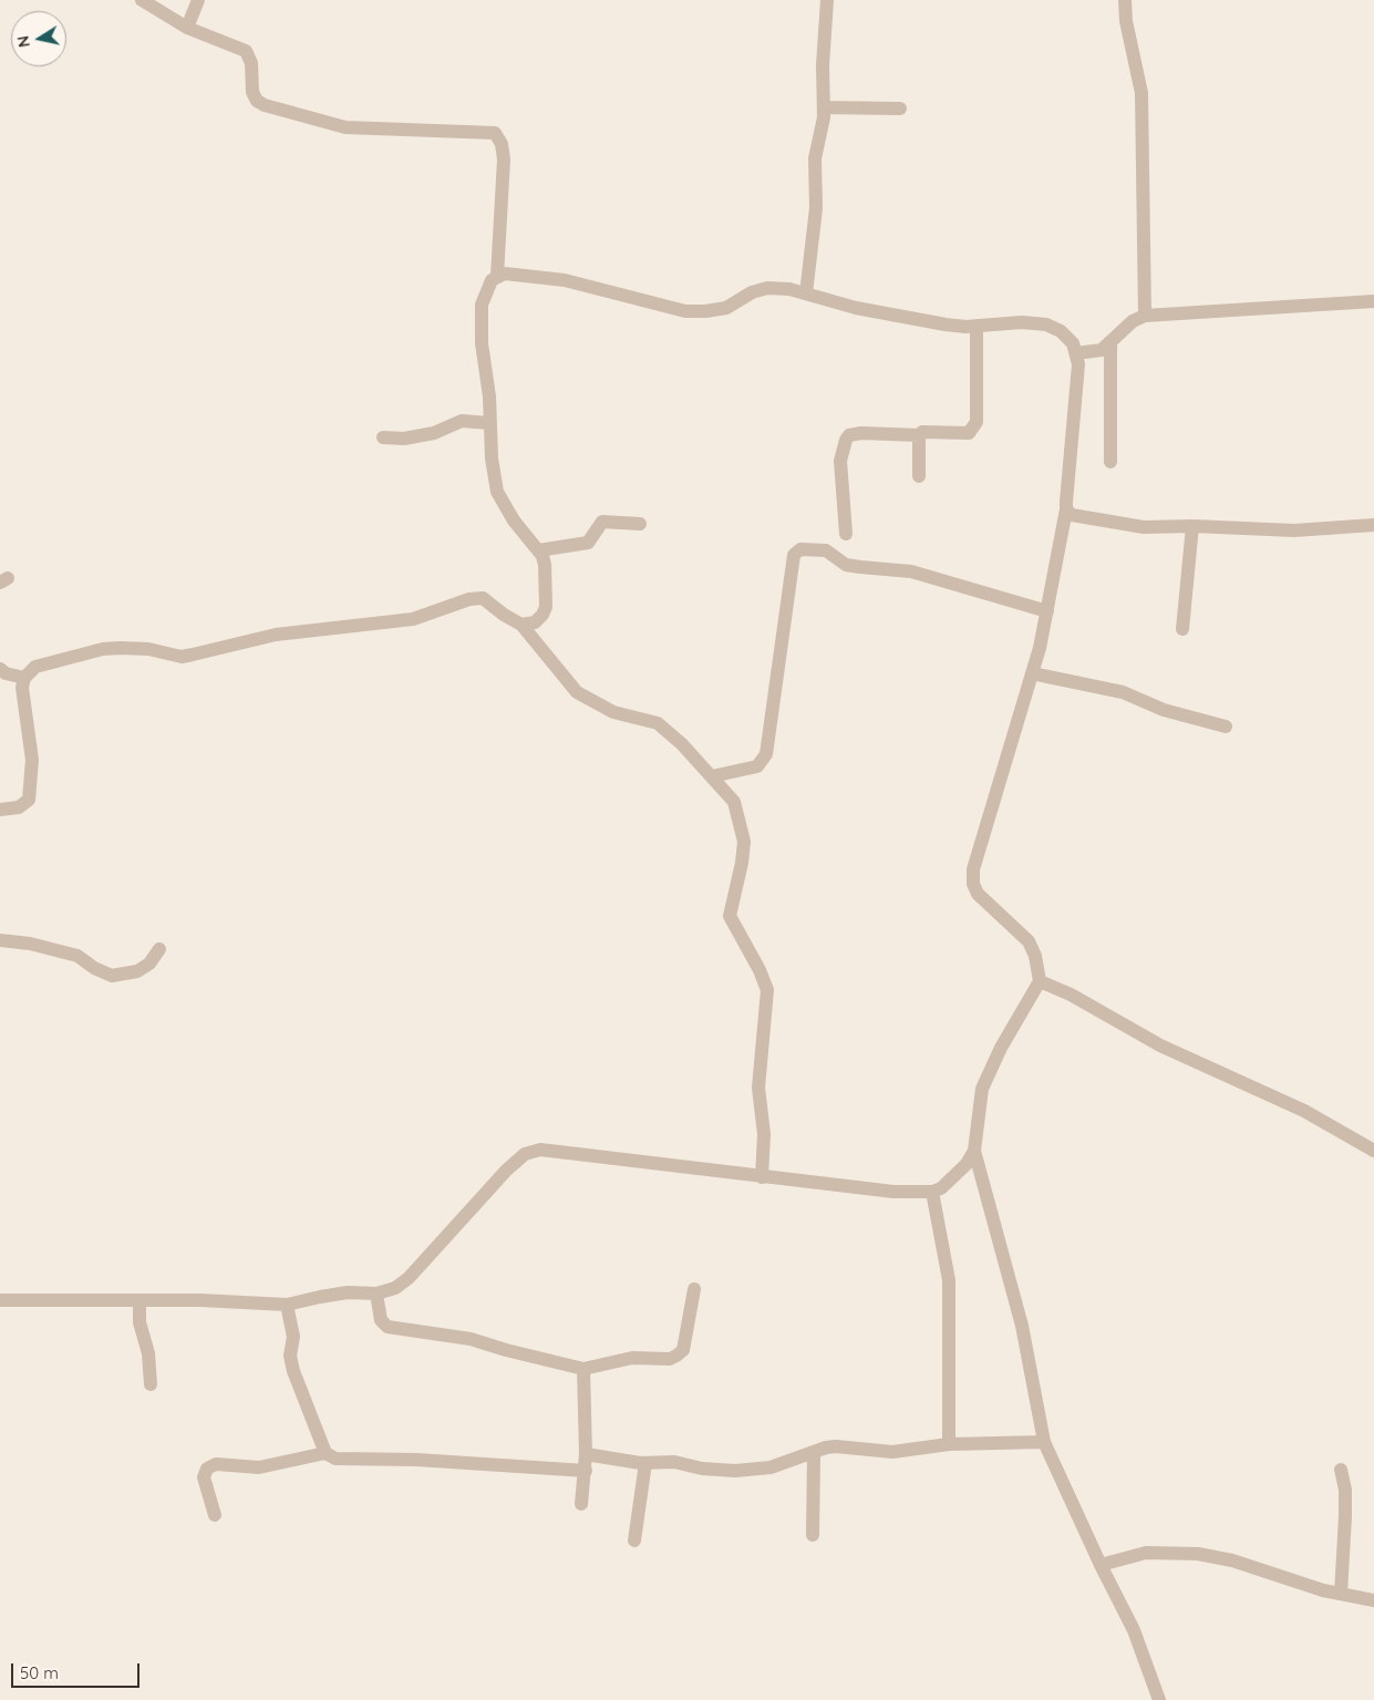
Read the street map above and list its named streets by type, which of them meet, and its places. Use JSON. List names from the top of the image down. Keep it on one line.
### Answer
{"scale_bar":"50 m","north":"left"}
